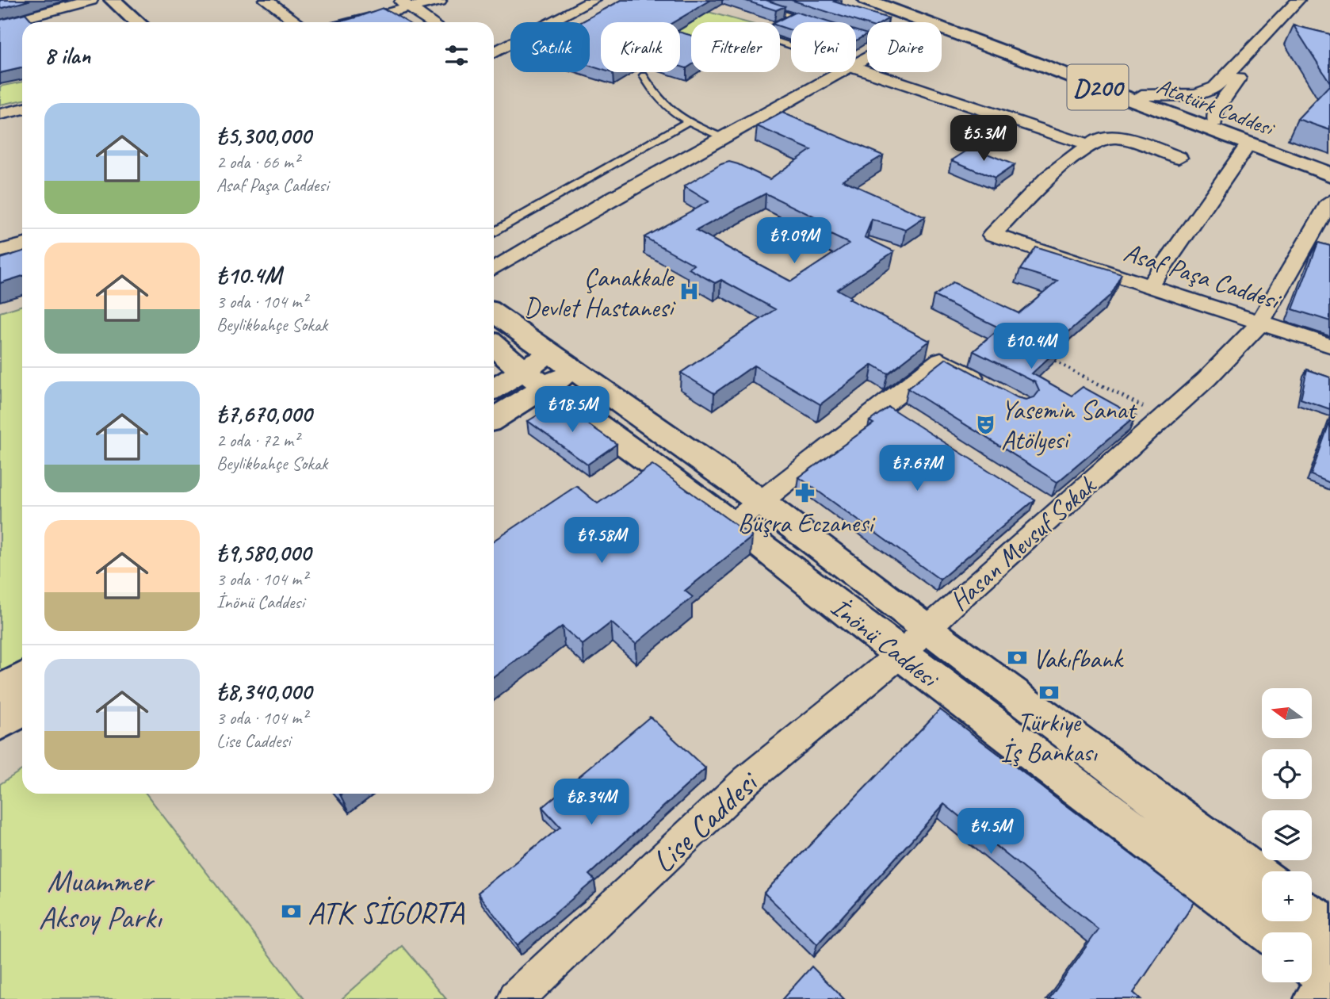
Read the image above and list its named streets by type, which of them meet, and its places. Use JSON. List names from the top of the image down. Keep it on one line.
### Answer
{"streets":{"main road":["D200","Atatürk Caddesi","İnönü Caddesi"],"street":["Asaf Paşa Caddesi","Hasan Mevsuf Sokak","Lise Caddesi"]},"crossings":[["Asaf Paşa Caddesi","Hasan Mevsuf Sokak"],["Hasan Mevsuf Sokak","İnönü Caddesi"],["Hasan Mevsuf Sokak","Lise Caddesi"],["İnönü Caddesi","Lise Caddesi"]],"parks":["Muammer Aksoy Parkı"],"places":{"hospital":["Çanakkale Devlet Hastanesi"],"theatre":["Yasemin Sanat Atölyesi"],"pharmacy":["Büşra Eczanesi"],"bank":["Vakıfbank","Türkiye İş Bankası","ATK SİGORTA"]},"north":"left","page":{"chip":["Satılık","Kiralık","Filtreler","Yeni","Daire"],"heading":"8 ilan","list":[{"name":"₺5,300,000","note":"2 oda · 66 m² · Asaf Paşa Caddesi"},{"name":"₺10.4M","note":"3 oda · 104 m² · Beylikbahçe Sokak"},{"name":"₺7,670,000","note":"2 oda · 72 m² · Beylikbahçe Sokak"},{"name":"₺9,580,000","note":"3 oda · 104 m² · İnönü Caddesi"},{"name":"₺8,340,000","note":"3 oda · 104 m² · Lise Caddesi"}],"price":["₺5.3M","₺9.09M","₺10.4M","₺18.5M","₺7.67M","₺9.58M","₺8.34M","₺4.5M"],"map_buttons":["+","−"]}}
